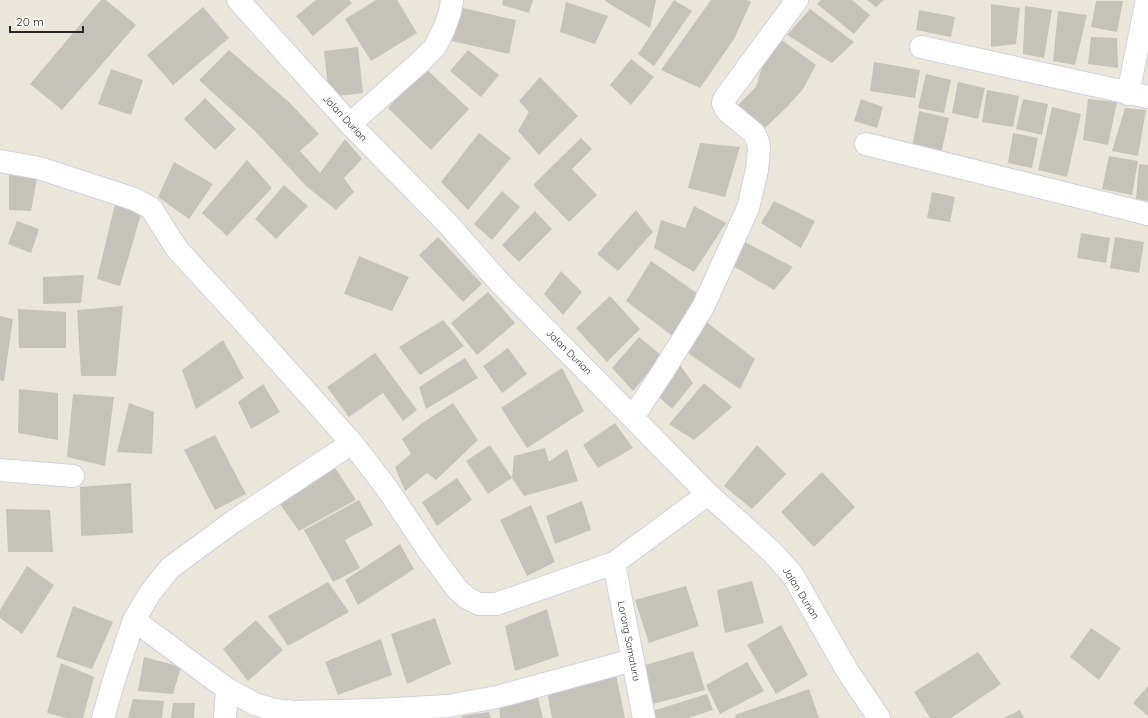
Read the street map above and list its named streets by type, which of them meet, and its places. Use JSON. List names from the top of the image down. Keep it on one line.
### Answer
{"streets":{"street":["Jalan Durian","Lorong Samaturu"]},"scale_bar":"20 m"}
